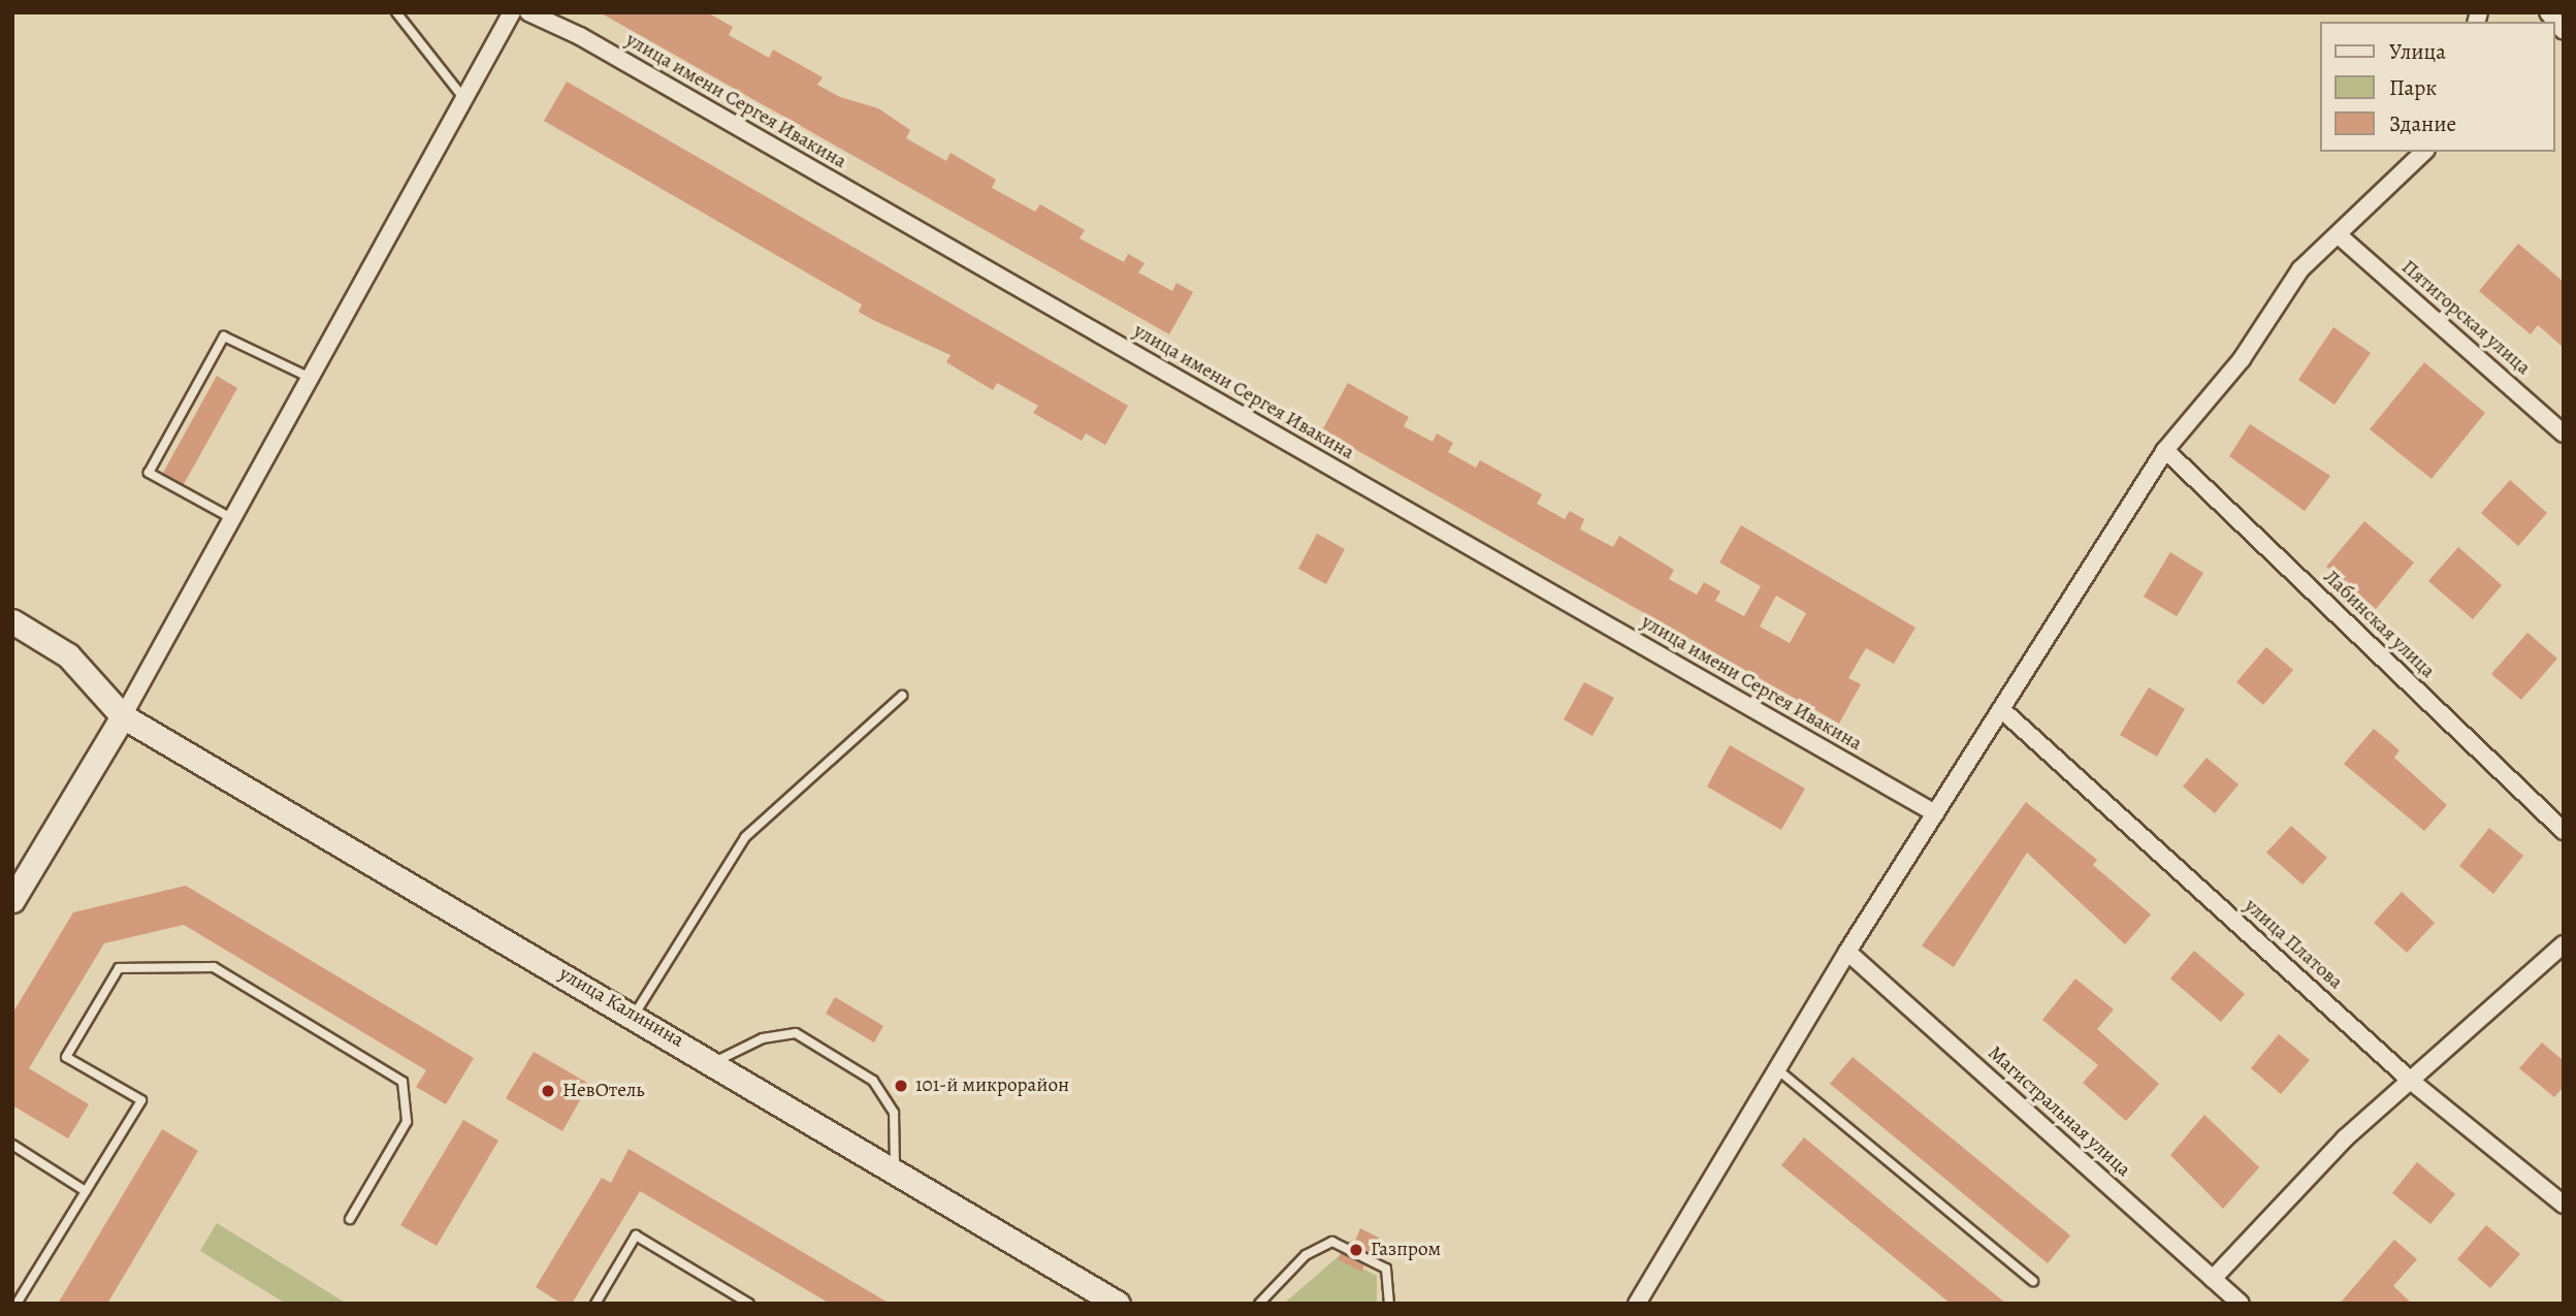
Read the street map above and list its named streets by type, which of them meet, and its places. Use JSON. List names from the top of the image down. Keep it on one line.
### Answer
{"streets":{"main road":["улица Калинина"],"street":["улица имени Сергея Ивакина","Пятигорская улица","Лабинская улица","улица Платова","Магистральная улица"]},"places":["101-й микрорайон","НевОтель","Газпром"],"legend":["Улица","Парк","Здание"]}
